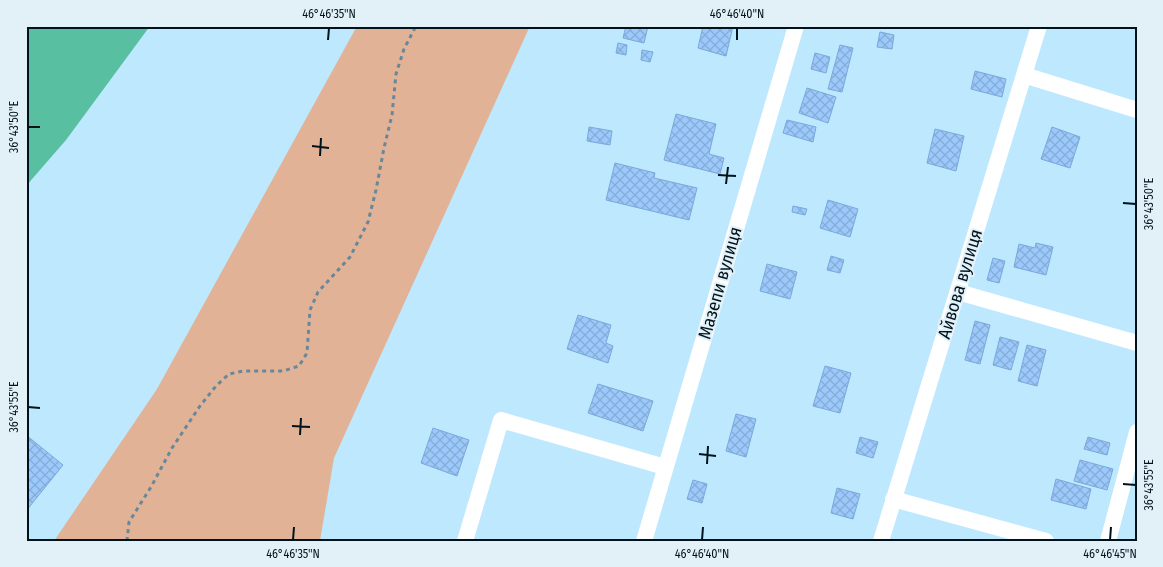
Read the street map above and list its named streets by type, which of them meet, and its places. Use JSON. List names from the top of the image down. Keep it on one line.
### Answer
{"streets":{"street":["Мазепи вулиця","Айвова вулиця"]},"coordinates":["46°46'35\"N","46°46'40\"N","36°43'50\"E","36°43'55\"E","46°46'45\"N"]}
